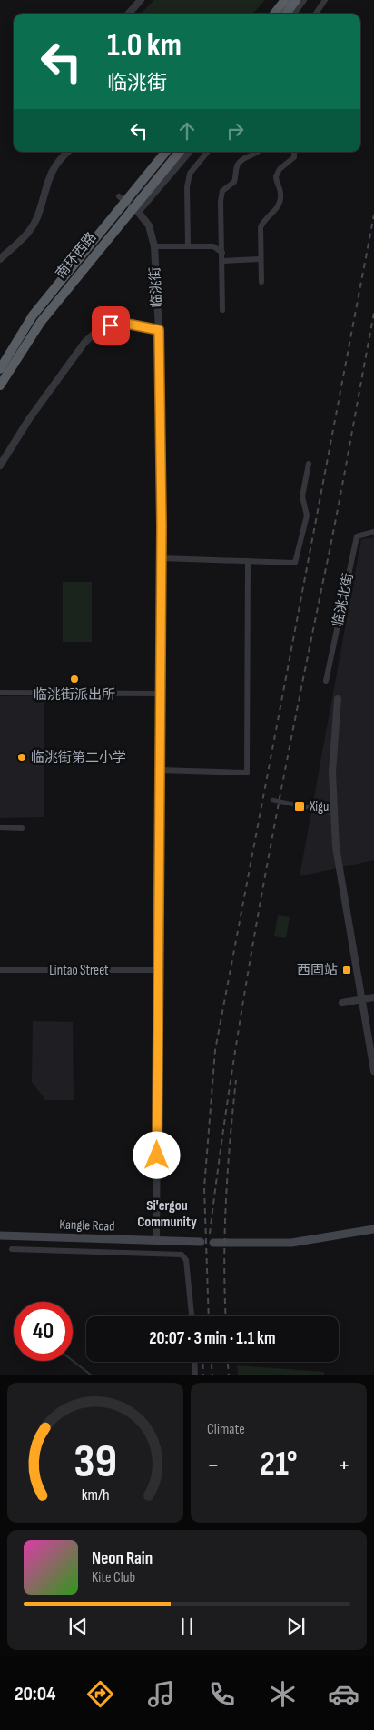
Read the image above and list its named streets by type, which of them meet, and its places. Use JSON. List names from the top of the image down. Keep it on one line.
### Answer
{"streets":{"highway":["南环西路"],"main road":["Kangle Road"],"street":["临洮街","临洮北街","Lintao Street"]},"districts":["Si'ergou Community"],"places":{"other":["临洮街派出所","临洮街第二小学"],"transit":["Xigu","西固站"]},"page":{"turn":["1.0 km","临洮街"],"limit":"40","trip":"20:07 · 3 min · 1.1 km","tile":"Climate","heat":["−","21°","+"],"song":["Neon Rain","Kite Club"],"tabs":"20:04","gauge":["39","km/h"]}}
